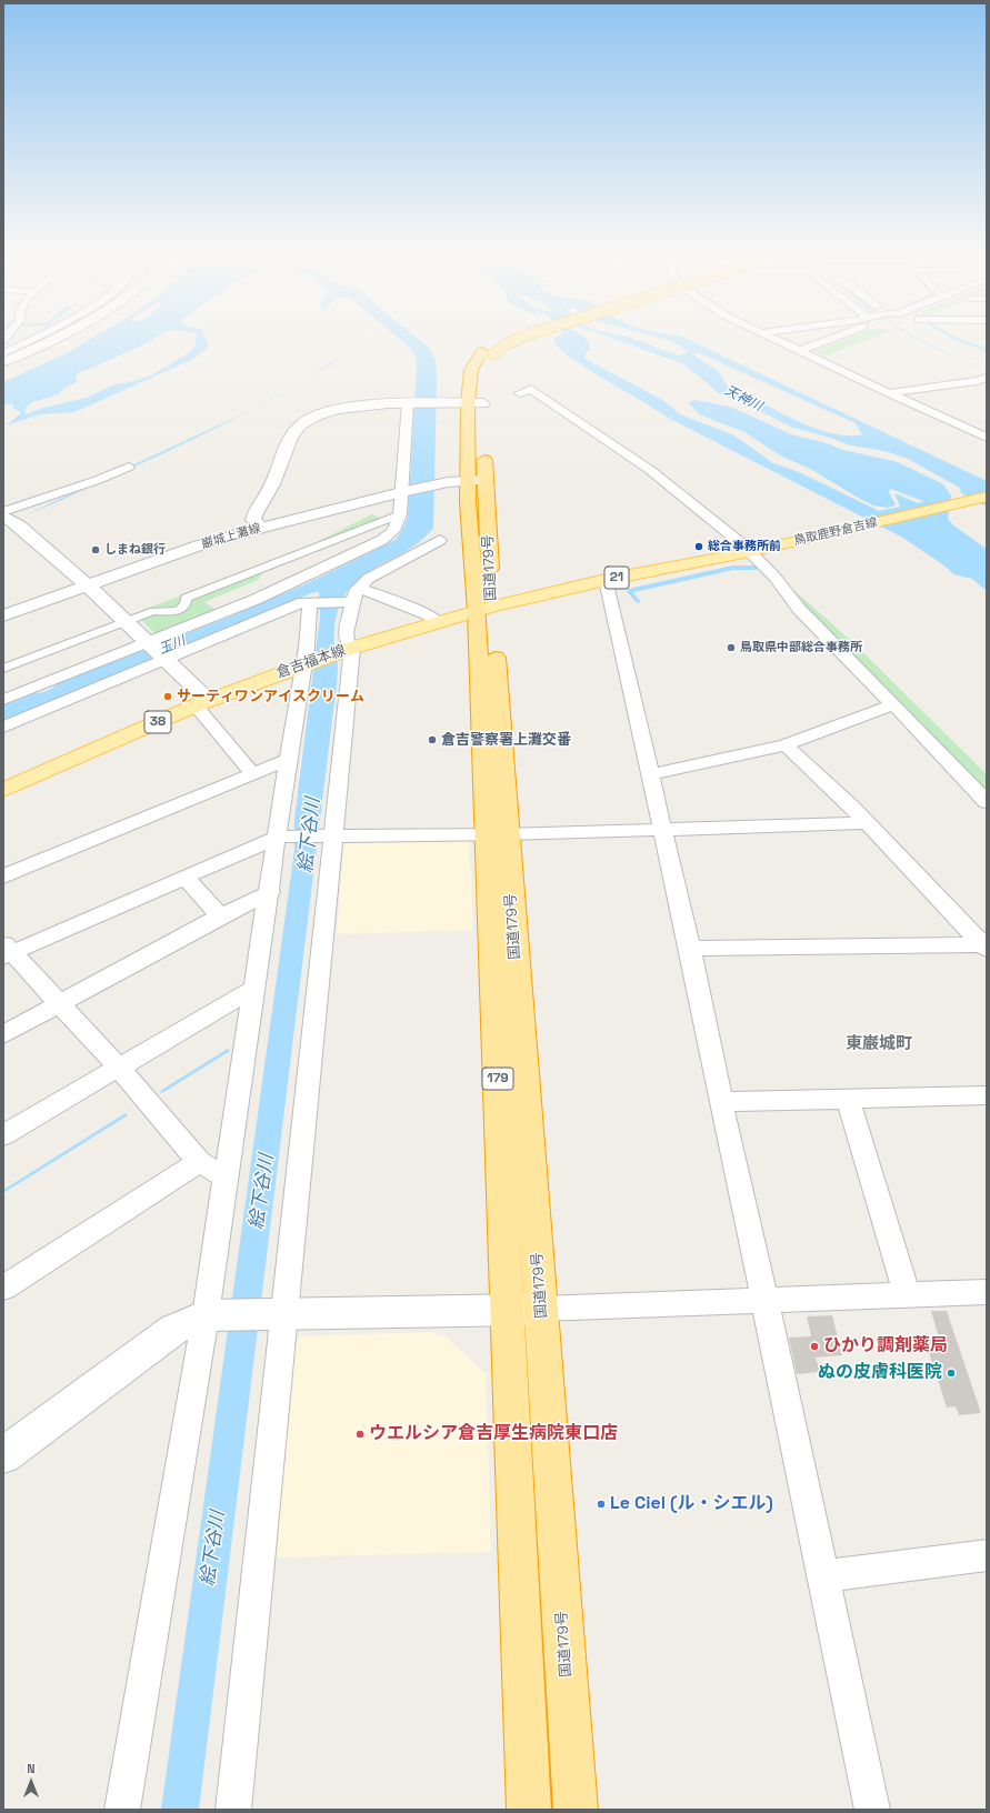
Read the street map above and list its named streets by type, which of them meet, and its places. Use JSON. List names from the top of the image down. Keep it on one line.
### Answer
{"streets":{"highway":["国道179号","179"],"main road":["鳥取鹿野倉吉線","巌城上灘線","21","倉吉福本線","38"]},"crossings":[["鳥取鹿野倉吉線","国道179号"],["鳥取鹿野倉吉線","倉吉福本線"],["巌城上灘線","国道179号"],["国道179号","倉吉福本線"]],"districts":["東巌城町"],"water":["天神川","玉川","絵下谷川"],"places":["総合事務所前","しまね銀行","鳥取県中部総合事務所","サーティワンアイスクリーム","倉吉警察署上灘交番","ひかり調剤薬局","ぬの皮膚科医院","ウエルシア倉吉厚生病院東口店","Le Ciel (ル・シエル)"],"north":"top"}
